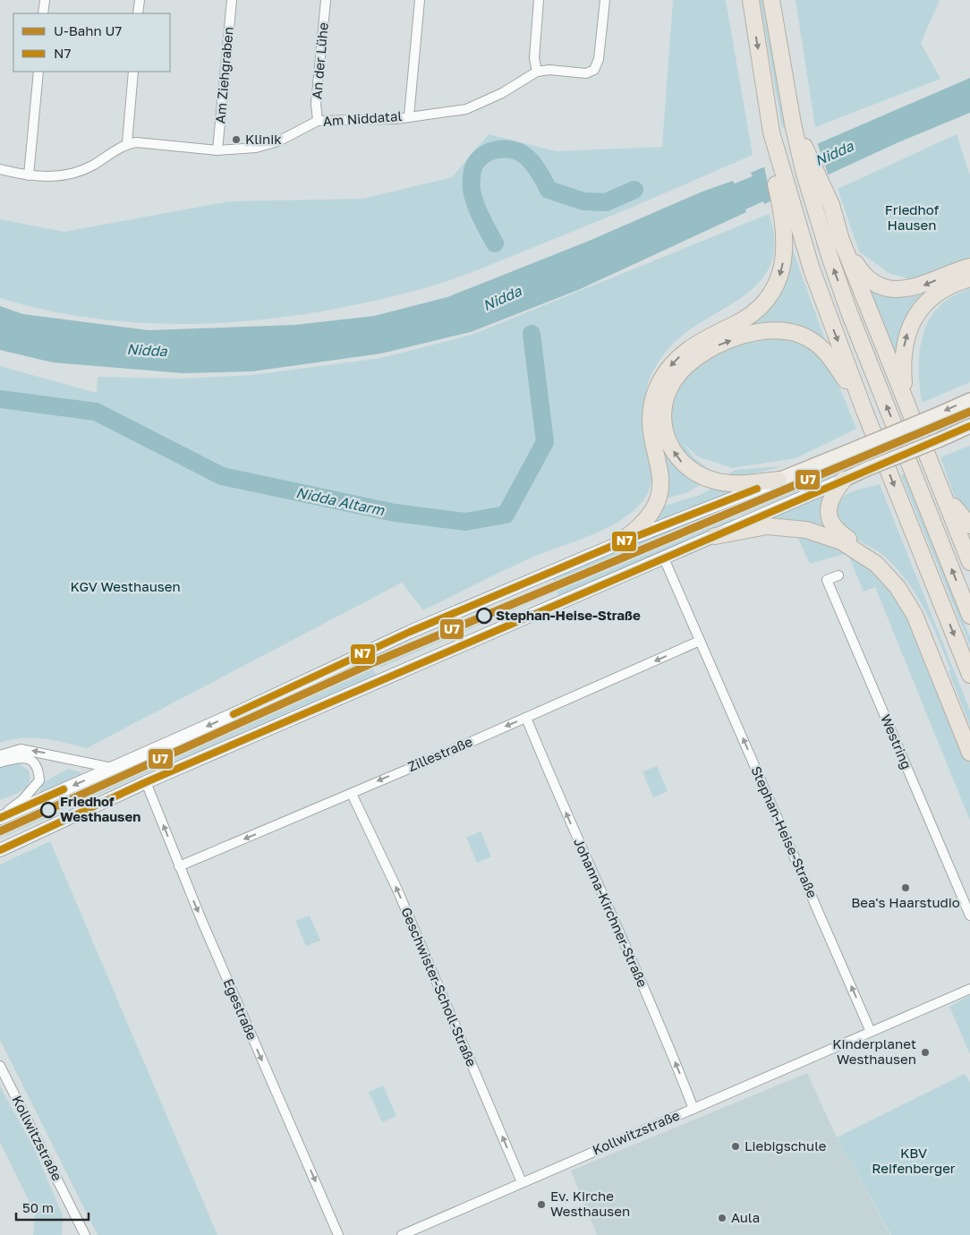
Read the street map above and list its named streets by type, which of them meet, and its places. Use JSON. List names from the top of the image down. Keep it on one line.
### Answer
{"streets":{"street":["An der Lühe","Am Ziehgraben","Am Niddatal","Westring","Zillestraße","Stephan-Heise-Straße","Johanna-Kirchner-Straße","Geschwister-Scholl-Straße","Egestraße","Kollwitzstraße"]},"crossings":[["An der Lühe","Am Niddatal"],["Am Ziehgraben","Am Niddatal"],["Zillestraße","Stephan-Heise-Straße"],["Zillestraße","Johanna-Kirchner-Straße"],["Zillestraße","Geschwister-Scholl-Straße"],["Zillestraße","Egestraße"],["Stephan-Heise-Straße","Kollwitzstraße"],["Johanna-Kirchner-Straße","Kollwitzstraße"],["Geschwister-Scholl-Straße","Kollwitzstraße"]],"one_way":["Zillestraße","Stephan-Heise-Straße","Johanna-Kirchner-Straße","Geschwister-Scholl-Straße"],"water":["Nidda","Nidda Altarm"],"parks":["Friedhof Hausen","KGV Westhausen","KBV Reifenberger"],"places":["Klinik","Stephan-Heise-Straße","Friedhof Westhausen","Bea's Haarstudio","Kinderplanet Westhausen","Liebigschule","Ev. Kirche Westhausen","Aula"],"lines":["metro line U7","transit line N7"],"legend":["U-Bahn U7","N7"],"scale_bar":"50 m"}
